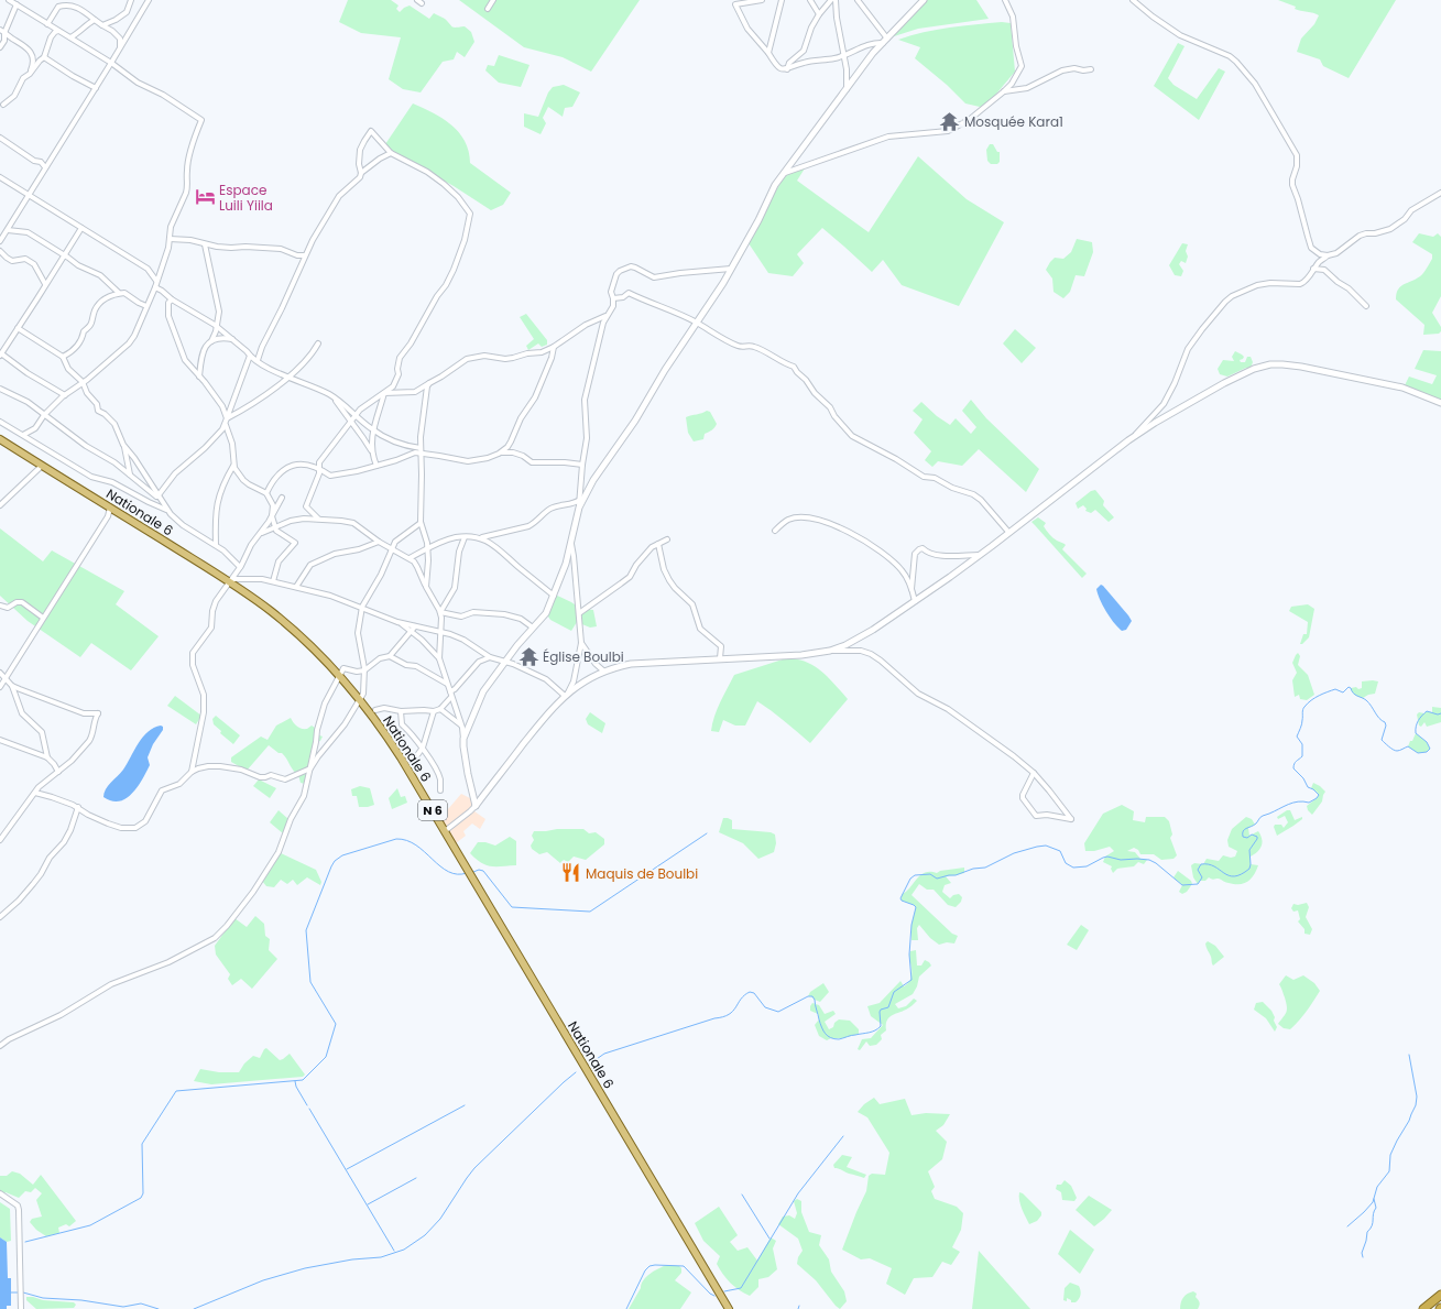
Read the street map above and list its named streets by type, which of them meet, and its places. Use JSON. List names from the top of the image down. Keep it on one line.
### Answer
{"streets":{"main road":["Nationale 6","N 6"]},"places":{"temple":["Mosquée Kara1","Église Boulbi"],"hotel":["Espace Luili Yiila"],"restaurant":["Maquis de Boulbi"]}}
